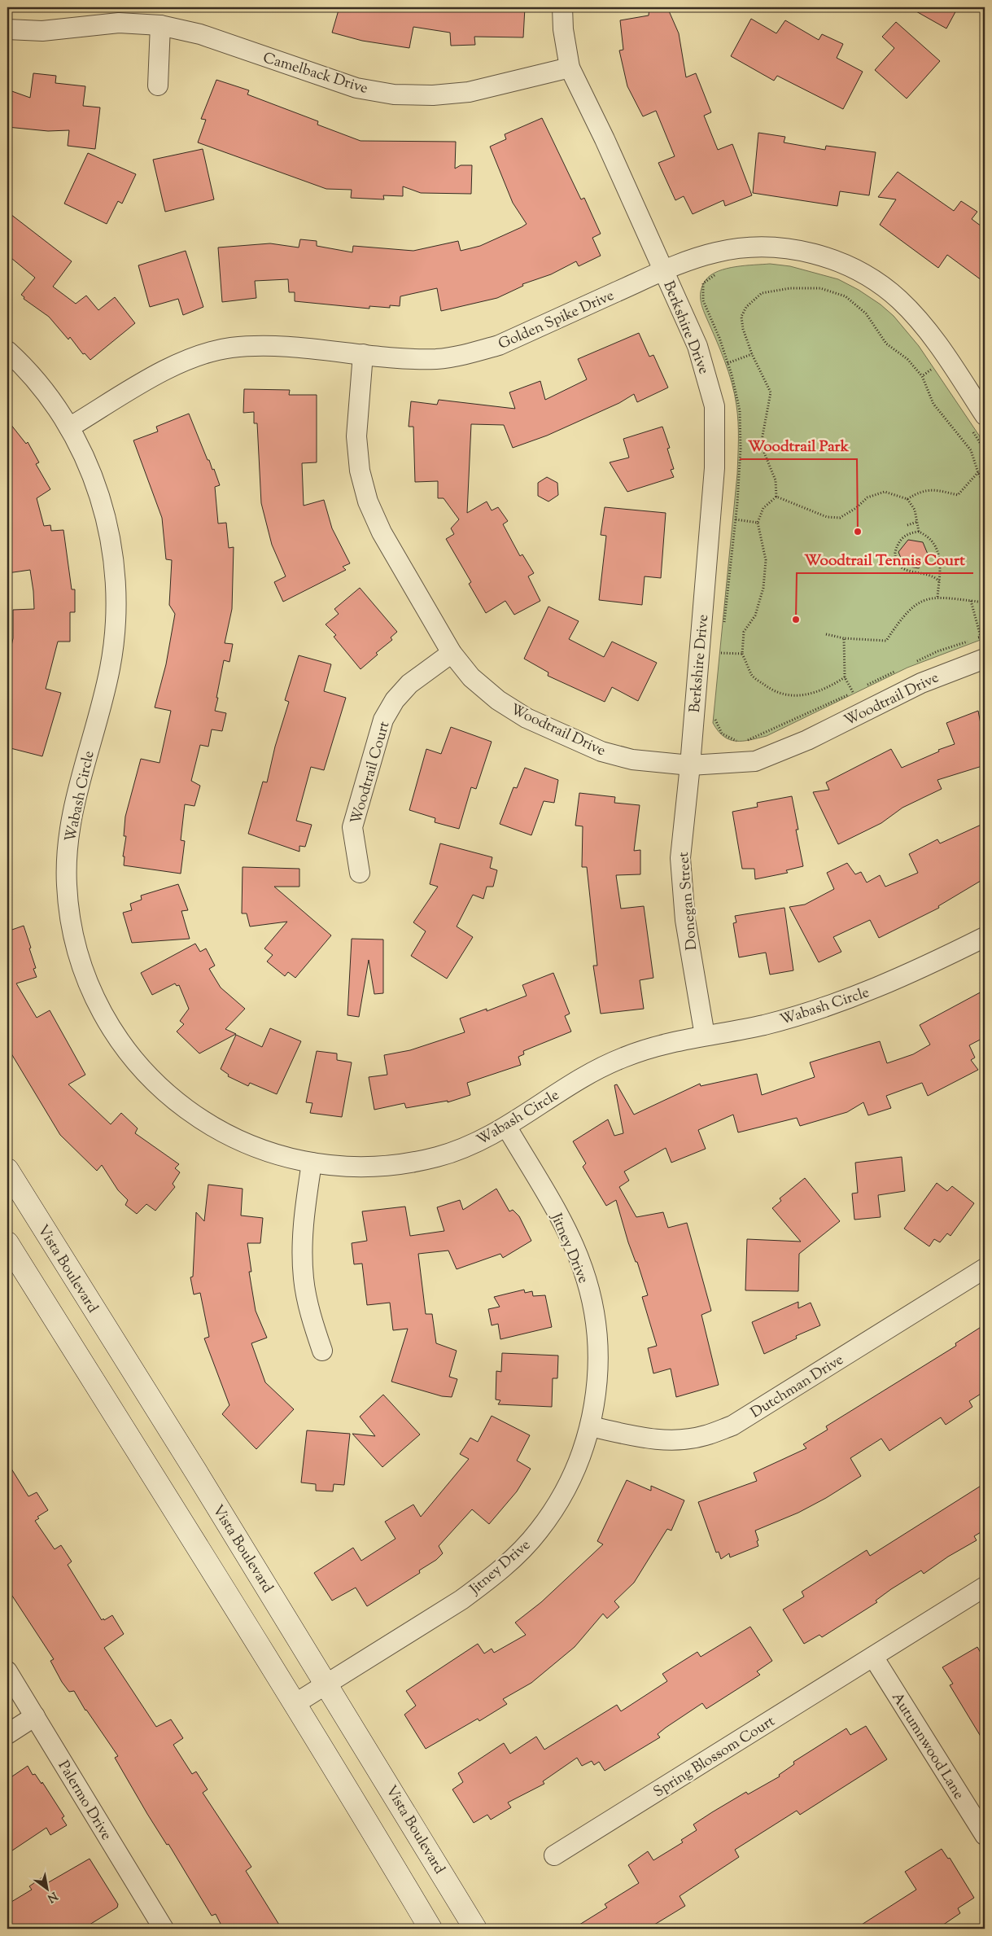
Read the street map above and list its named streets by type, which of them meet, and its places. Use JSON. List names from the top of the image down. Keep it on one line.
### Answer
{"streets":{"main road":["Vista Boulevard"],"street":["Camelback Drive","Golden Spike Drive","Berkshire Drive","Woodtrail Drive","Woodtrail Court","Wabash Circle","Donegan Street","Jitney Drive","Dutchman Drive","Autumnwood Lane","Spring Blossom Court","Palermo Drive"]},"crossings":[["Camelback Drive","Berkshire Drive"],["Golden Spike Drive","Berkshire Drive"],["Golden Spike Drive","Woodtrail Drive"],["Golden Spike Drive","Wabash Circle"],["Berkshire Drive","Woodtrail Drive"],["Berkshire Drive","Donegan Street"],["Woodtrail Drive","Woodtrail Court"],["Woodtrail Drive","Donegan Street"],["Wabash Circle","Donegan Street"],["Wabash Circle","Jitney Drive"],["Jitney Drive","Vista Boulevard"],["Jitney Drive","Dutchman Drive"],["Autumnwood Lane","Spring Blossom Court"]],"places":["Woodtrail Park","Woodtrail Tennis Court"],"north":"bottom right"}
